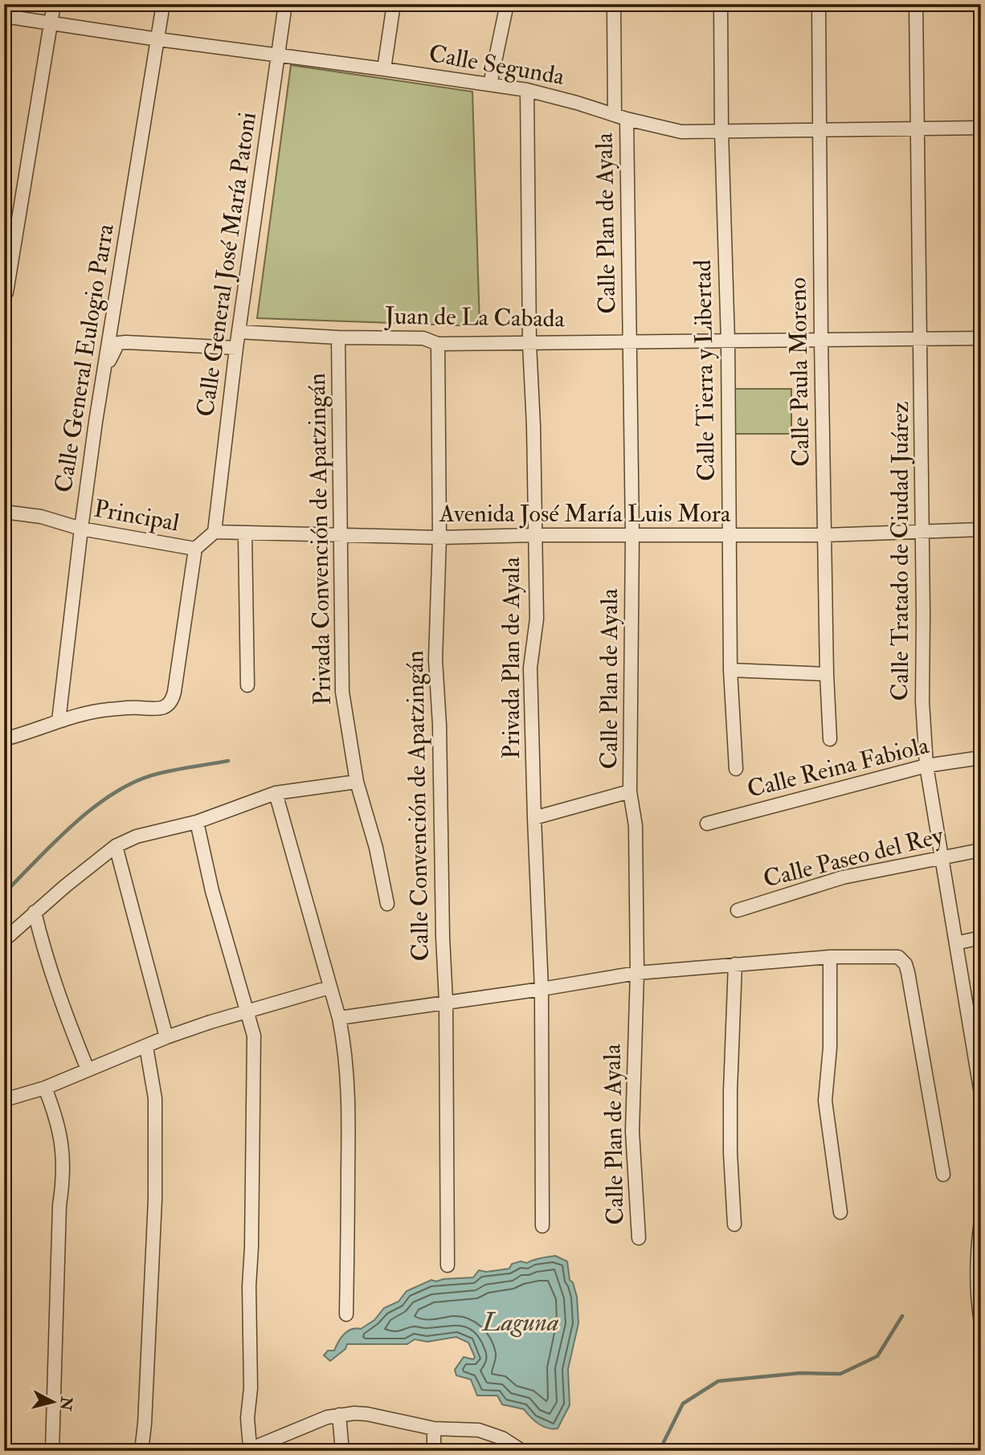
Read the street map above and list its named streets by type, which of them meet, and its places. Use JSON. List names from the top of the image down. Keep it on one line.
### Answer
{"streets":{"street":["Calle Segunda","Calle Plan de Ayala","Calle General José María Patoni","Juan de La Cabada","Calle General Eulogio Parra","Calle Tierra y Libertad","Calle Paula Moreno","Avenida José María Luis Mora","Principal","Privada Convención de Apatzingán","Calle Tratado de Ciudad Juárez","Privada Plan de Ayala","Calle Reina Fabiola","Calle Convención de Apatzingán","Calle Paseo del Rey"]},"crossings":[["Calle Segunda","Calle Plan de Ayala"],["Calle Segunda","Calle General José María Patoni"],["Calle Segunda","Calle General Eulogio Parra"],["Calle Segunda","Calle Tierra y Libertad"],["Calle Segunda","Calle Paula Moreno"],["Calle Segunda","Calle Tratado de Ciudad Juárez"],["Calle Segunda","Privada Plan de Ayala"],["Calle Plan de Ayala","Juan de La Cabada"],["Calle Plan de Ayala","Avenida José María Luis Mora"],["Calle General José María Patoni","Juan de La Cabada"],["Calle General José María Patoni","Avenida José María Luis Mora"],["Juan de La Cabada","Calle Tierra y Libertad"],["Juan de La Cabada","Calle Paula Moreno"],["Juan de La Cabada","Privada Convención de Apatzingán"],["Juan de La Cabada","Calle Tratado de Ciudad Juárez"],["Juan de La Cabada","Privada Plan de Ayala"],["Juan de La Cabada","Calle Convención de Apatzingán"],["Calle General Eulogio Parra","Principal"],["Calle Tierra y Libertad","Avenida José María Luis Mora"],["Calle Paula Moreno","Avenida José María Luis Mora"],["Avenida José María Luis Mora","Privada Convención de Apatzingán"],["Avenida José María Luis Mora","Calle Tratado de Ciudad Juárez"],["Avenida José María Luis Mora","Privada Plan de Ayala"],["Avenida José María Luis Mora","Calle Convención de Apatzingán"],["Calle Tratado de Ciudad Juárez","Calle Reina Fabiola"],["Calle Tratado de Ciudad Juárez","Calle Paseo del Rey"]],"water":["Laguna"],"north":"right"}
